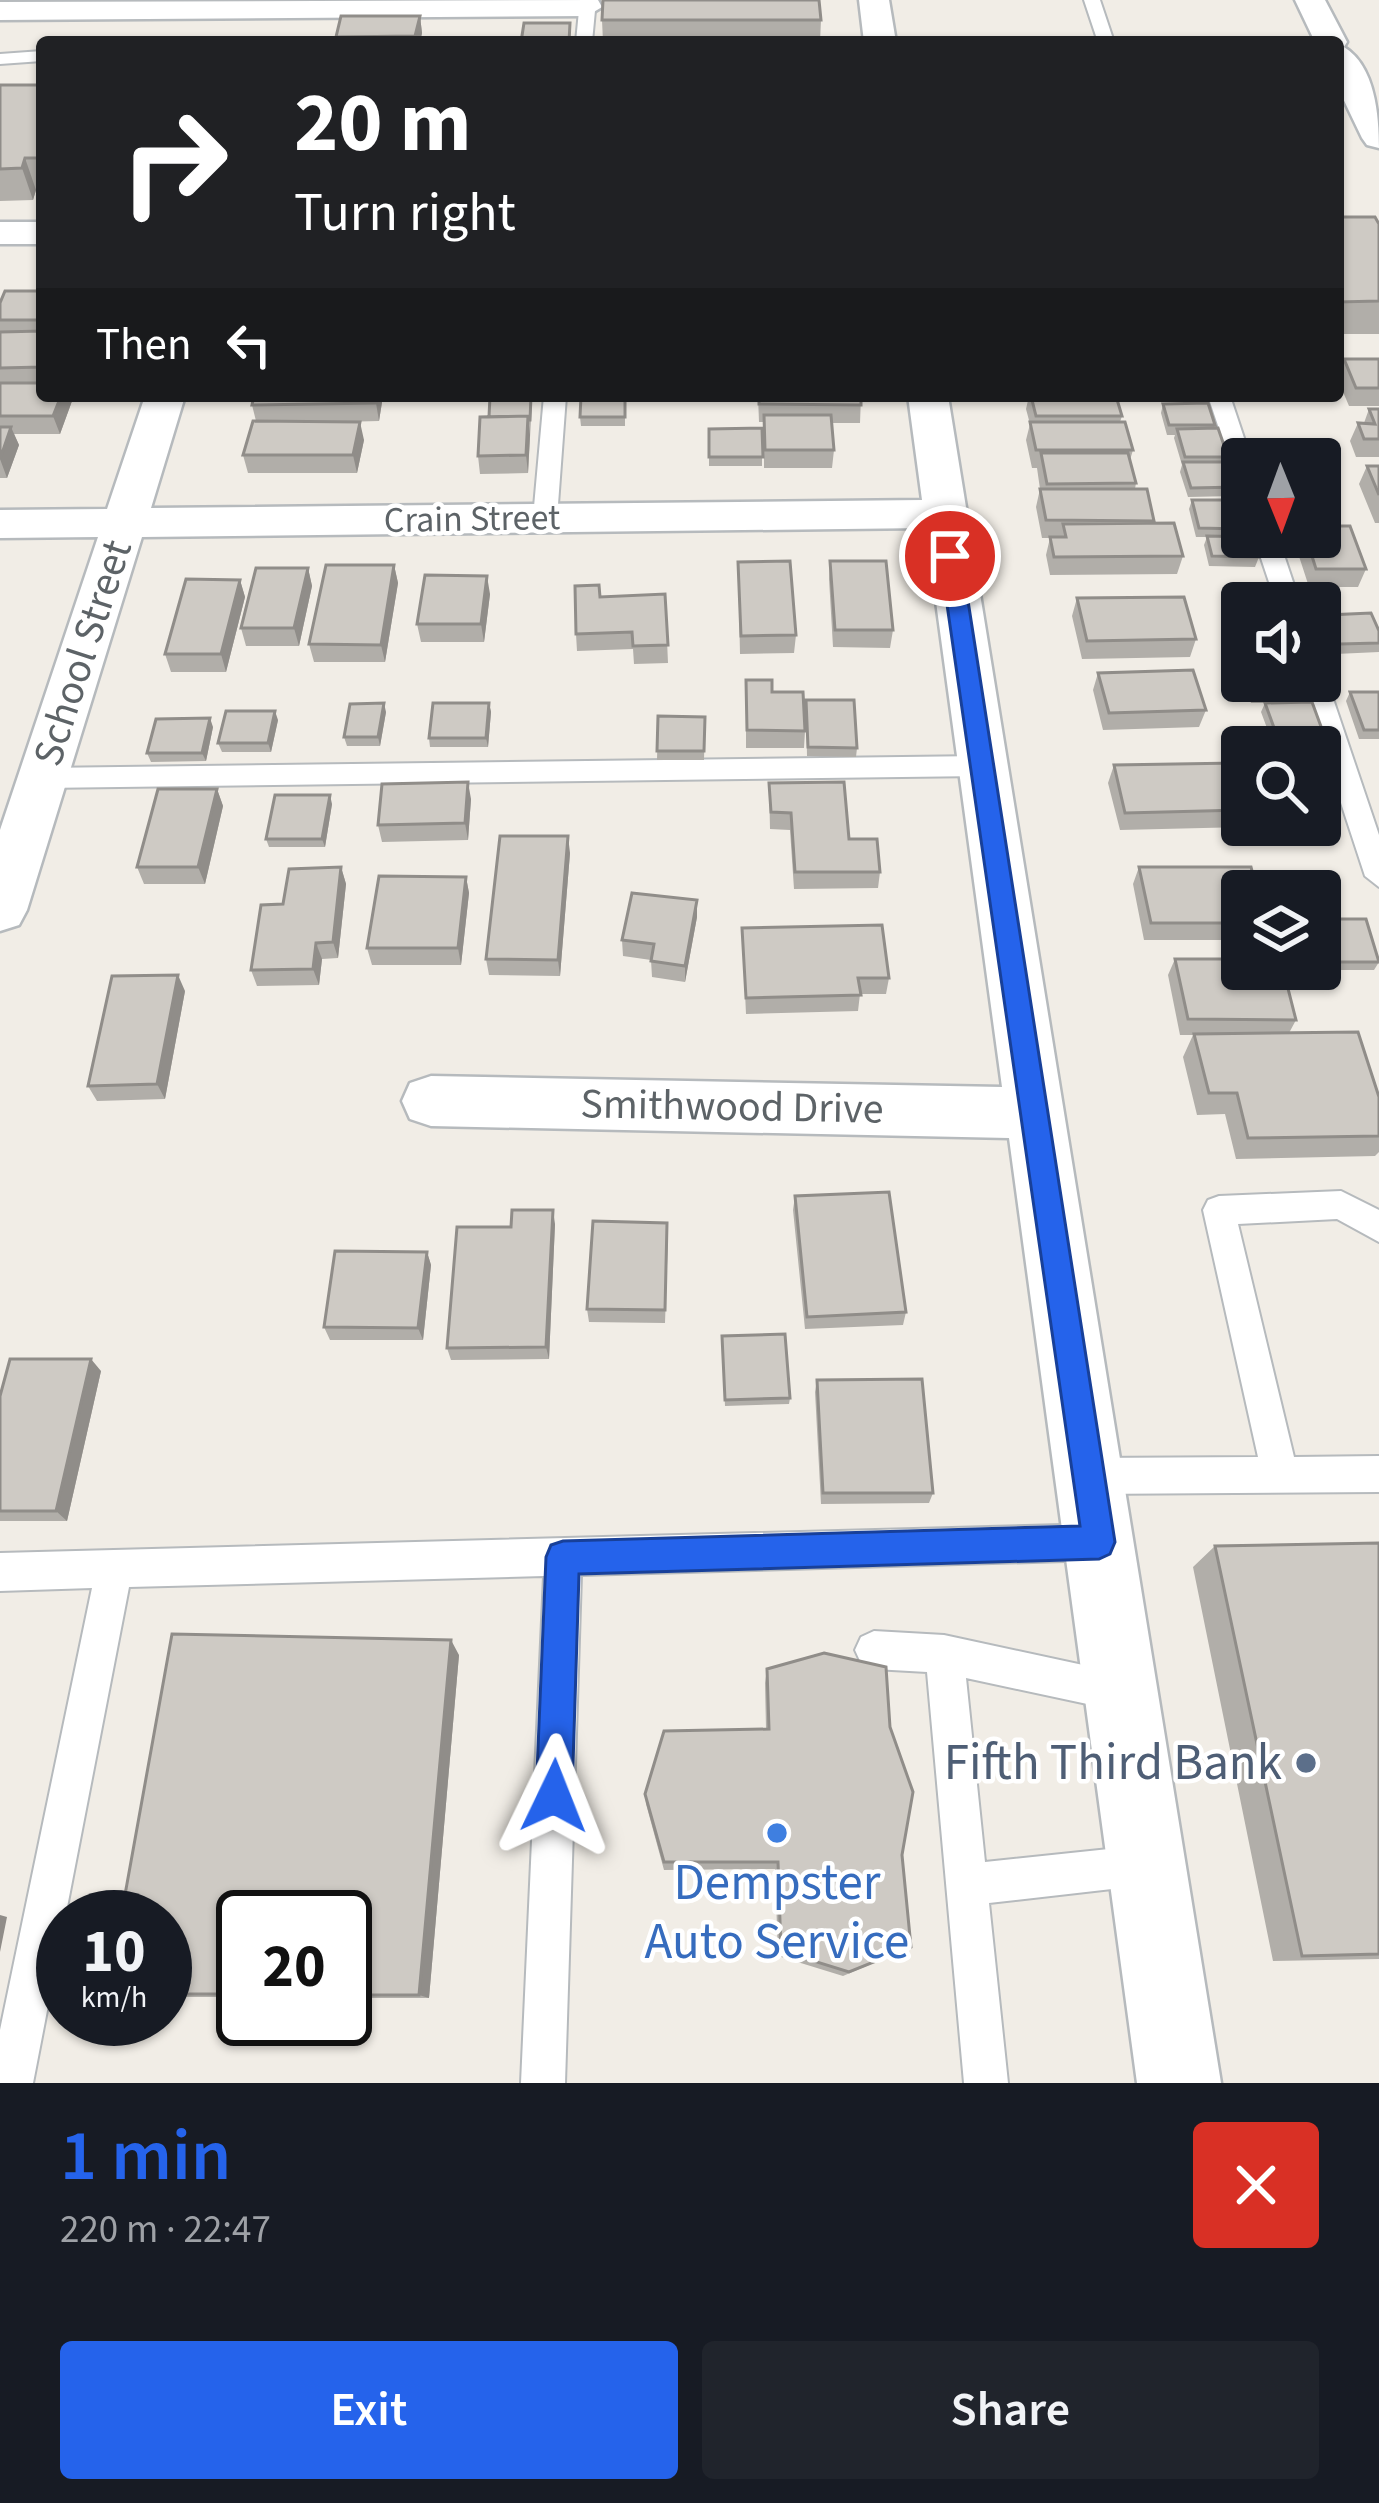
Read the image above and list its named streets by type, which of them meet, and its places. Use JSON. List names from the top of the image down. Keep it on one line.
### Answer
{"streets":{"street":["Crain Street","School Street","Smithwood Drive"]},"crossings":[["Crain Street","School Street"]],"places":["Fifth Third Bank","Dempster Auto Service"],"north":"bottom","page":{"turn":["20 m","Turn right"],"then":"Then","speed":"10 km/h","limit":"20","heading":["1 min","220 m · 22:47"],"buttons":["Exit","Share"]}}
